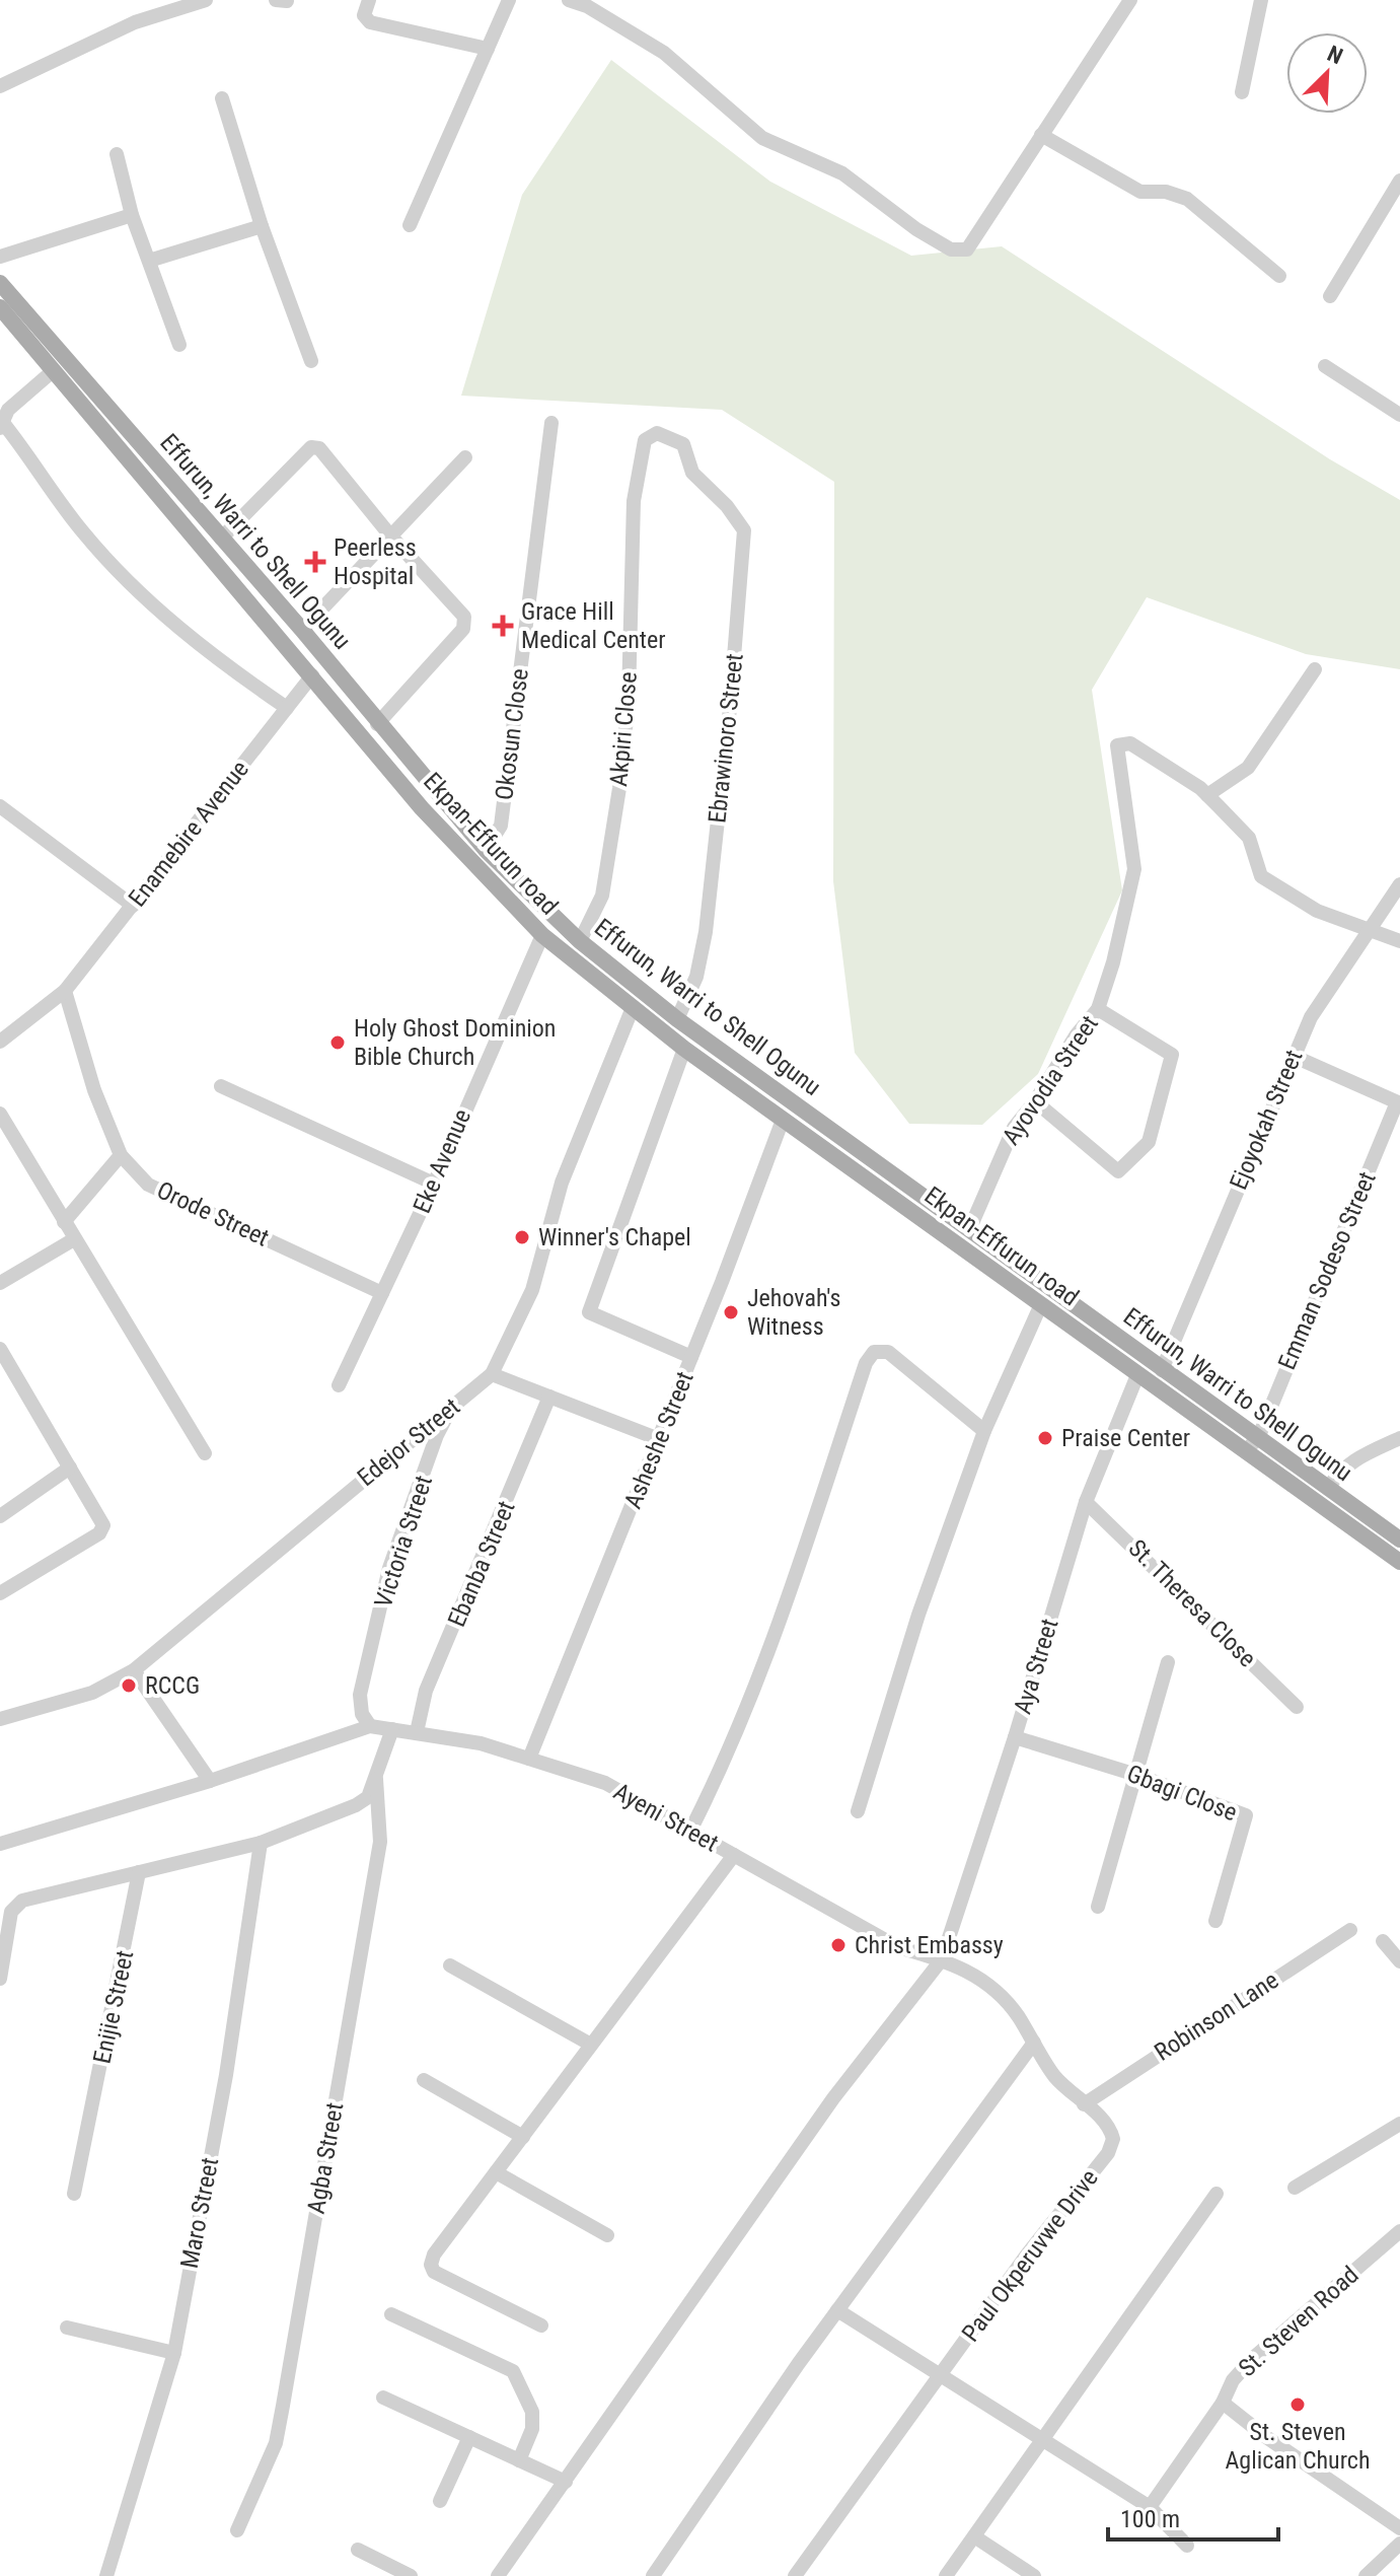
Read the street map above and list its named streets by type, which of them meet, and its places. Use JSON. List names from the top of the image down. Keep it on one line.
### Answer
{"streets":{"main road":["Effurun, Warri to Shell Ogunu","Ekpan-Effurun road"],"street":["Akpiri Close","Okosun Close","Ebrawinoro Street","Enamebire Avenue","Ayovodia Street","Ejoyokah Street","Eke Avenue","Orode Street","Emman Sodeso Street","Asheshe Street","Edejor Street","Victoria Street","Ebanba Street","St. Theresa Close","Aya Street","Gbagi Close","Ayeni Street","Enijie Street","Robinson Lane","Agba Street","Maro Street","Paul Okperuvwe Drive","St. Steven Road"]},"crossings":[["Effurun, Warri to Shell Ogunu","Akpiri Close"],["Effurun, Warri to Shell Ogunu","Okosun Close"],["Effurun, Warri to Shell Ogunu","Ebrawinoro Street"],["Effurun, Warri to Shell Ogunu","Ekpan-Effurun road"],["Effurun, Warri to Shell Ogunu","Ayovodia Street"],["Effurun, Warri to Shell Ogunu","Ejoyokah Street"],["Effurun, Warri to Shell Ogunu","Emman Sodeso Street"],["Akpiri Close","Ebrawinoro Street"],["Enamebire Avenue","Ekpan-Effurun road"],["Enamebire Avenue","Orode Street"],["Ekpan-Effurun road","Eke Avenue"],["Ekpan-Effurun road","Emman Sodeso Street"],["Ekpan-Effurun road","Asheshe Street"],["Ekpan-Effurun road","Edejor Street"],["Ekpan-Effurun road","Aya Street"],["Eke Avenue","Orode Street"],["Asheshe Street","Ayeni Street"],["Edejor Street","Victoria Street"],["Victoria Street","Ayeni Street"],["Ebanba Street","Ayeni Street"],["St. Theresa Close","Aya Street"],["Aya Street","Gbagi Close"],["Aya Street","Ayeni Street"],["Aya Street","Paul Okperuvwe Drive"],["Ayeni Street","Paul Okperuvwe Drive"],["Robinson Lane","Paul Okperuvwe Drive"]],"places":{"health":["Peerless Hospital","Grace Hill Medical Center"],"other":["Holy Ghost Dominion Bible Church","Winner's Chapel","Jehovah's Witness","Praise Center","RCCG","Christ Embassy","St. Steven Aglican Church"]},"scale_bar":"100 m","north":"top right"}
